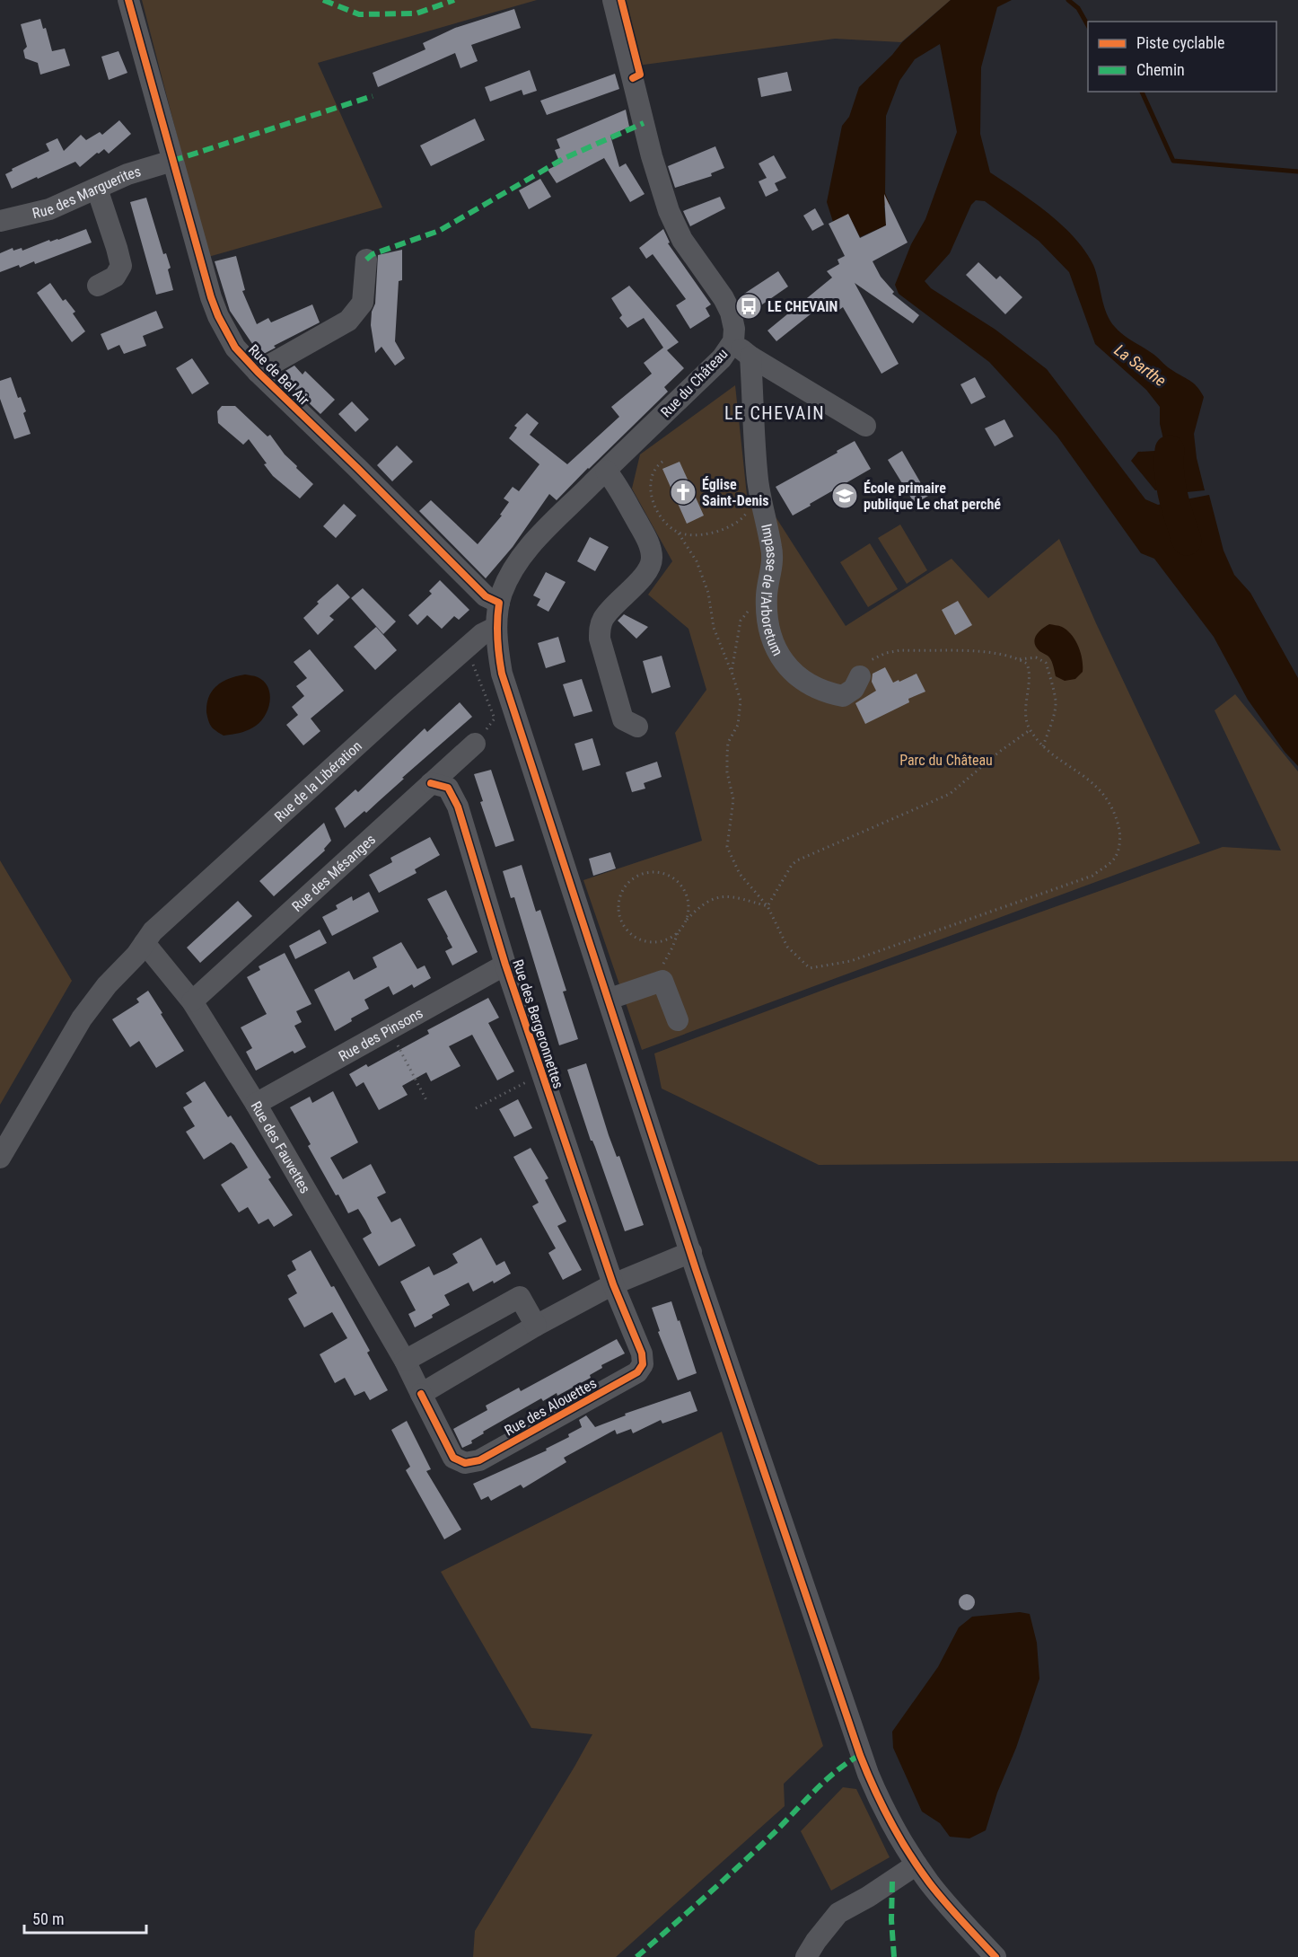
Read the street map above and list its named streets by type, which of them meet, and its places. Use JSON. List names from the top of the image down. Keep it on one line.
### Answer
{"streets":{"street":["Rue des Marguerites","Rue de Bel Air","Rue du Château","Impasse de l'Arboretum","Rue de la Libération","Rue des Mésanges","Rue des Bergeronnettes","Rue des Pinsons","Rue des Fauvettes","Rue des Alouettes"]},"crossings":[["Rue des Marguerites","Rue de Bel Air"],["Rue de Bel Air","Rue du Château"],["Rue du Château","Rue de la Libération"],["Rue de la Libération","Rue des Fauvettes"],["Rue des Mésanges","Rue des Bergeronnettes"],["Rue des Mésanges","Rue des Fauvettes"],["Rue des Bergeronnettes","Rue des Pinsons"],["Rue des Bergeronnettes","Rue des Alouettes"],["Rue des Pinsons","Rue des Fauvettes"],["Rue des Fauvettes","Rue des Alouettes"]],"districts":["LE CHEVAIN"],"water":["La Sarthe"],"parks":["Parc du Château"],"places":{"bus stop":["LE CHEVAIN"],"church":["Église Saint-Denis"],"school or university":["École primaire publique Le chat perché"]},"legend":["Piste cyclable","Chemin"],"scale_bar":"50 m"}
